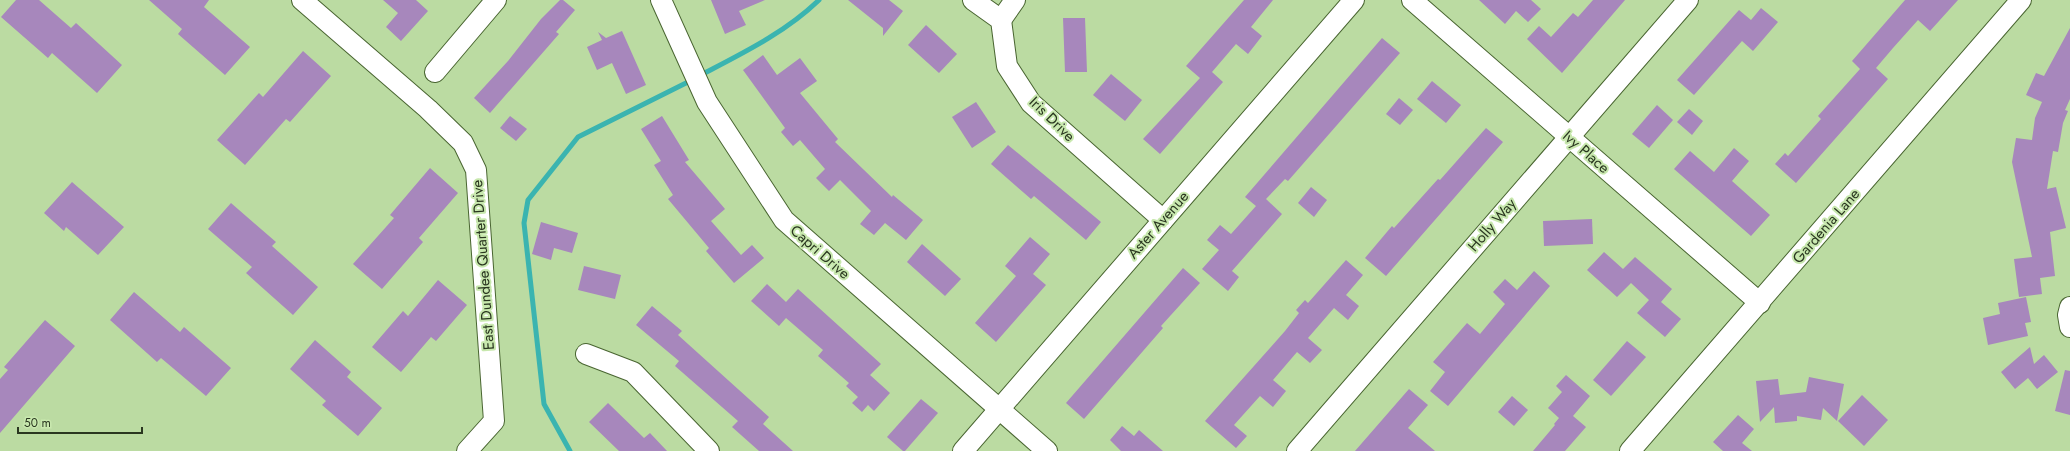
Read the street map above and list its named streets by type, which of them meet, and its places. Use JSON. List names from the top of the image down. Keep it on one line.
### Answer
{"streets":{"street":["Iris Drive","Ivy Place","Aster Avenue","Holly Way","Gardenia Lane","Capri Drive","East Dundee Quarter Drive"]},"crossings":[["Iris Drive","Aster Avenue"],["Ivy Place","Holly Way"],["Ivy Place","Gardenia Lane"],["Aster Avenue","Capri Drive"]],"scale_bar":"50 m"}
